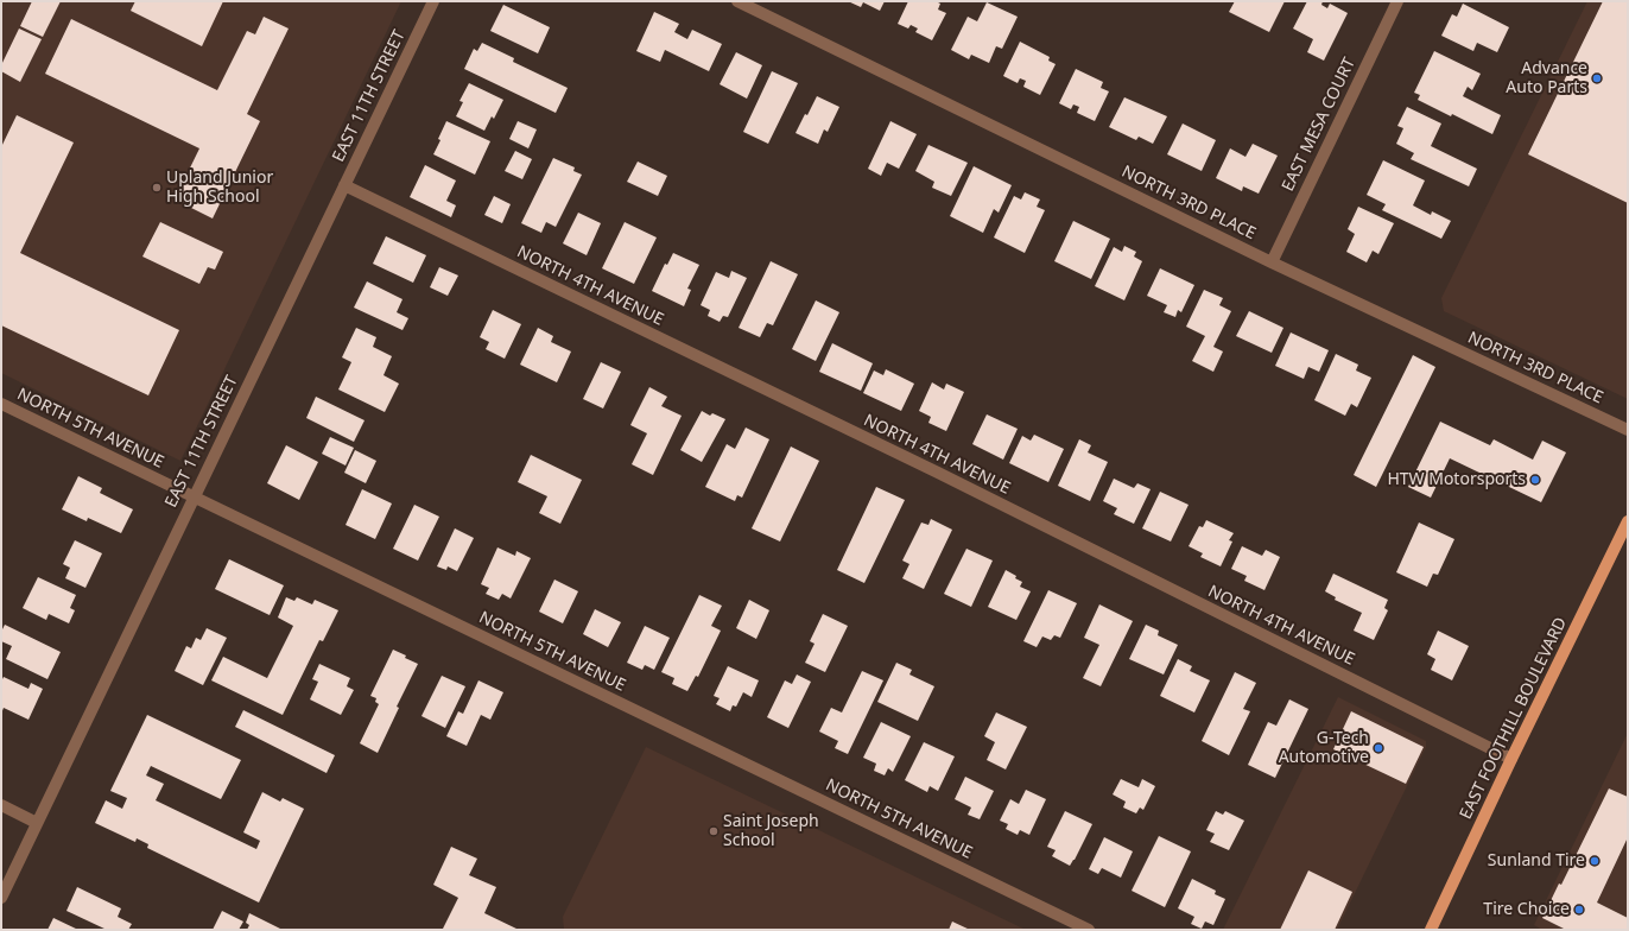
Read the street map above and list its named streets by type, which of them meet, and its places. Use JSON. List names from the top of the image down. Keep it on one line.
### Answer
{"streets":{"main road":["EAST FOOTHILL BOULEVARD"],"street":["EAST 11TH STREET","EAST MESA COURT","NORTH 3RD PLACE","NORTH 4TH AVENUE","NORTH 5TH AVENUE"]},"crossings":[["EAST 11TH STREET","NORTH 4TH AVENUE"],["EAST 11TH STREET","NORTH 5TH AVENUE"],["EAST MESA COURT","NORTH 3RD PLACE"],["NORTH 4TH AVENUE","EAST FOOTHILL BOULEVARD"]],"places":["Advance Auto Parts","Upland Junior High School","HTW Motorsports","G-Tech Automotive","Saint Joseph School","Sunland Tire","Tire Choice"]}
